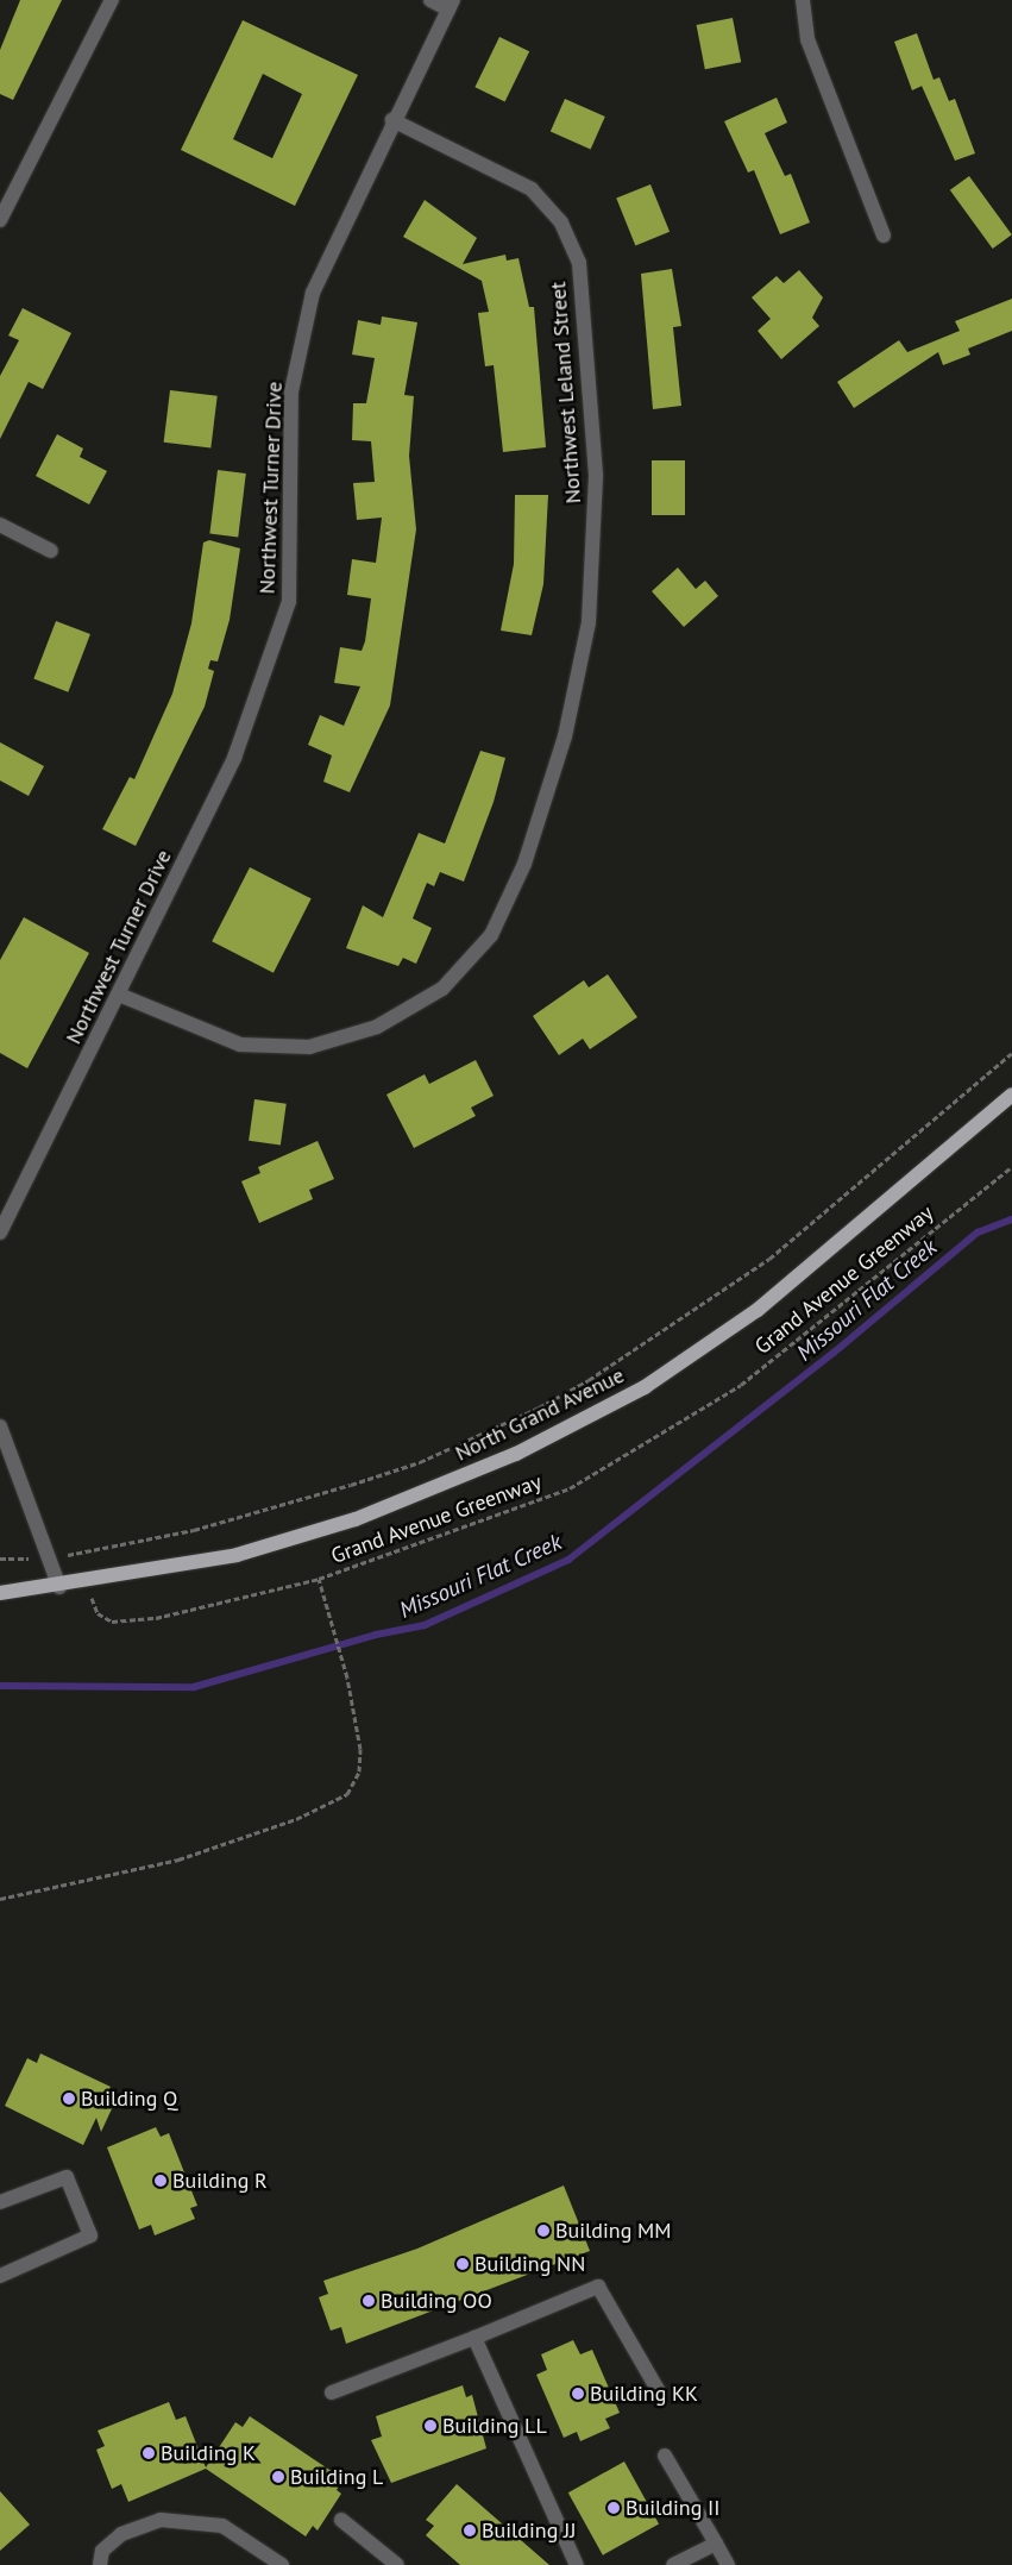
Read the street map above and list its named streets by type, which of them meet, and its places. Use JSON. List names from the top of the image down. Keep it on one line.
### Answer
{"streets":{"main road":["North Grand Avenue"],"street":["Northwest Leland Street","Northwest Turner Drive"],"path":["Grand Avenue Greenway"]},"crossings":[["Northwest Leland Street","Northwest Turner Drive"]],"water":["Missouri Flat Creek"],"places":["Building Q","Building R","Building MM","Building NN","Building OO","Building KK","Building LL","Building K","Building L","Building II","Building JJ"]}
